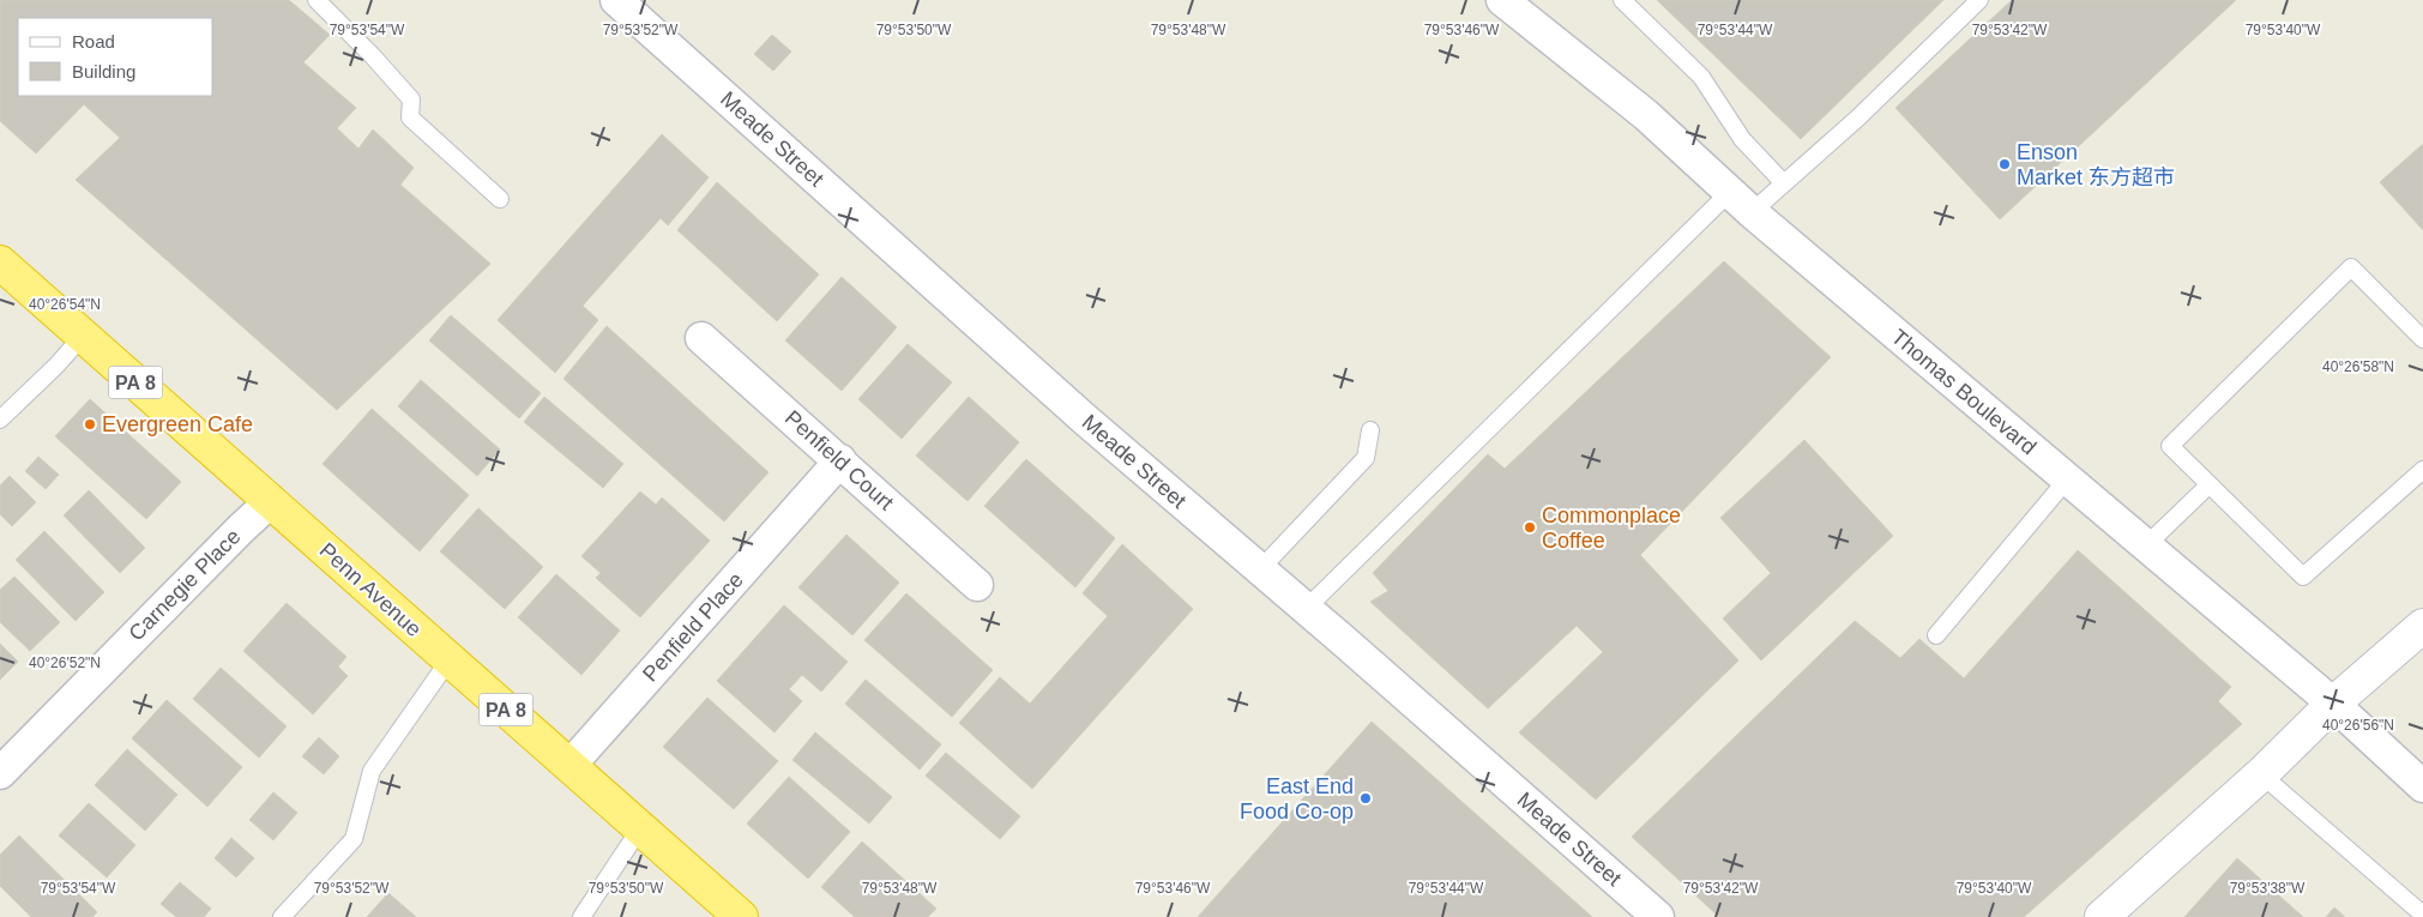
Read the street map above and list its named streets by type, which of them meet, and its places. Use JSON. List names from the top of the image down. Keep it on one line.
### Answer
{"streets":{"highway":["PA 8","Penn Avenue"],"street":["Meade Street","Thomas Boulevard","Penfield Court","Carnegie Place","Penfield Place"]},"crossings":[["Penfield Court","Penfield Place"],["Carnegie Place","Penn Avenue"],["Penn Avenue","Penfield Place"]],"places":["Enson Market 东方超市","Evergreen Cafe","Commonplace Coffee","East End Food Co-op"],"legend":["Road","Building"],"coordinates":["79°53'54\"W","79°53'52\"W","79°53'50\"W","79°53'48\"W","79°53'46\"W","79°53'44\"W","79°53'42\"W","79°53'40\"W","40°26'54\"N","40°26'58\"N","40°26'52\"N","40°26'56\"N","79°53'38\"W"]}
